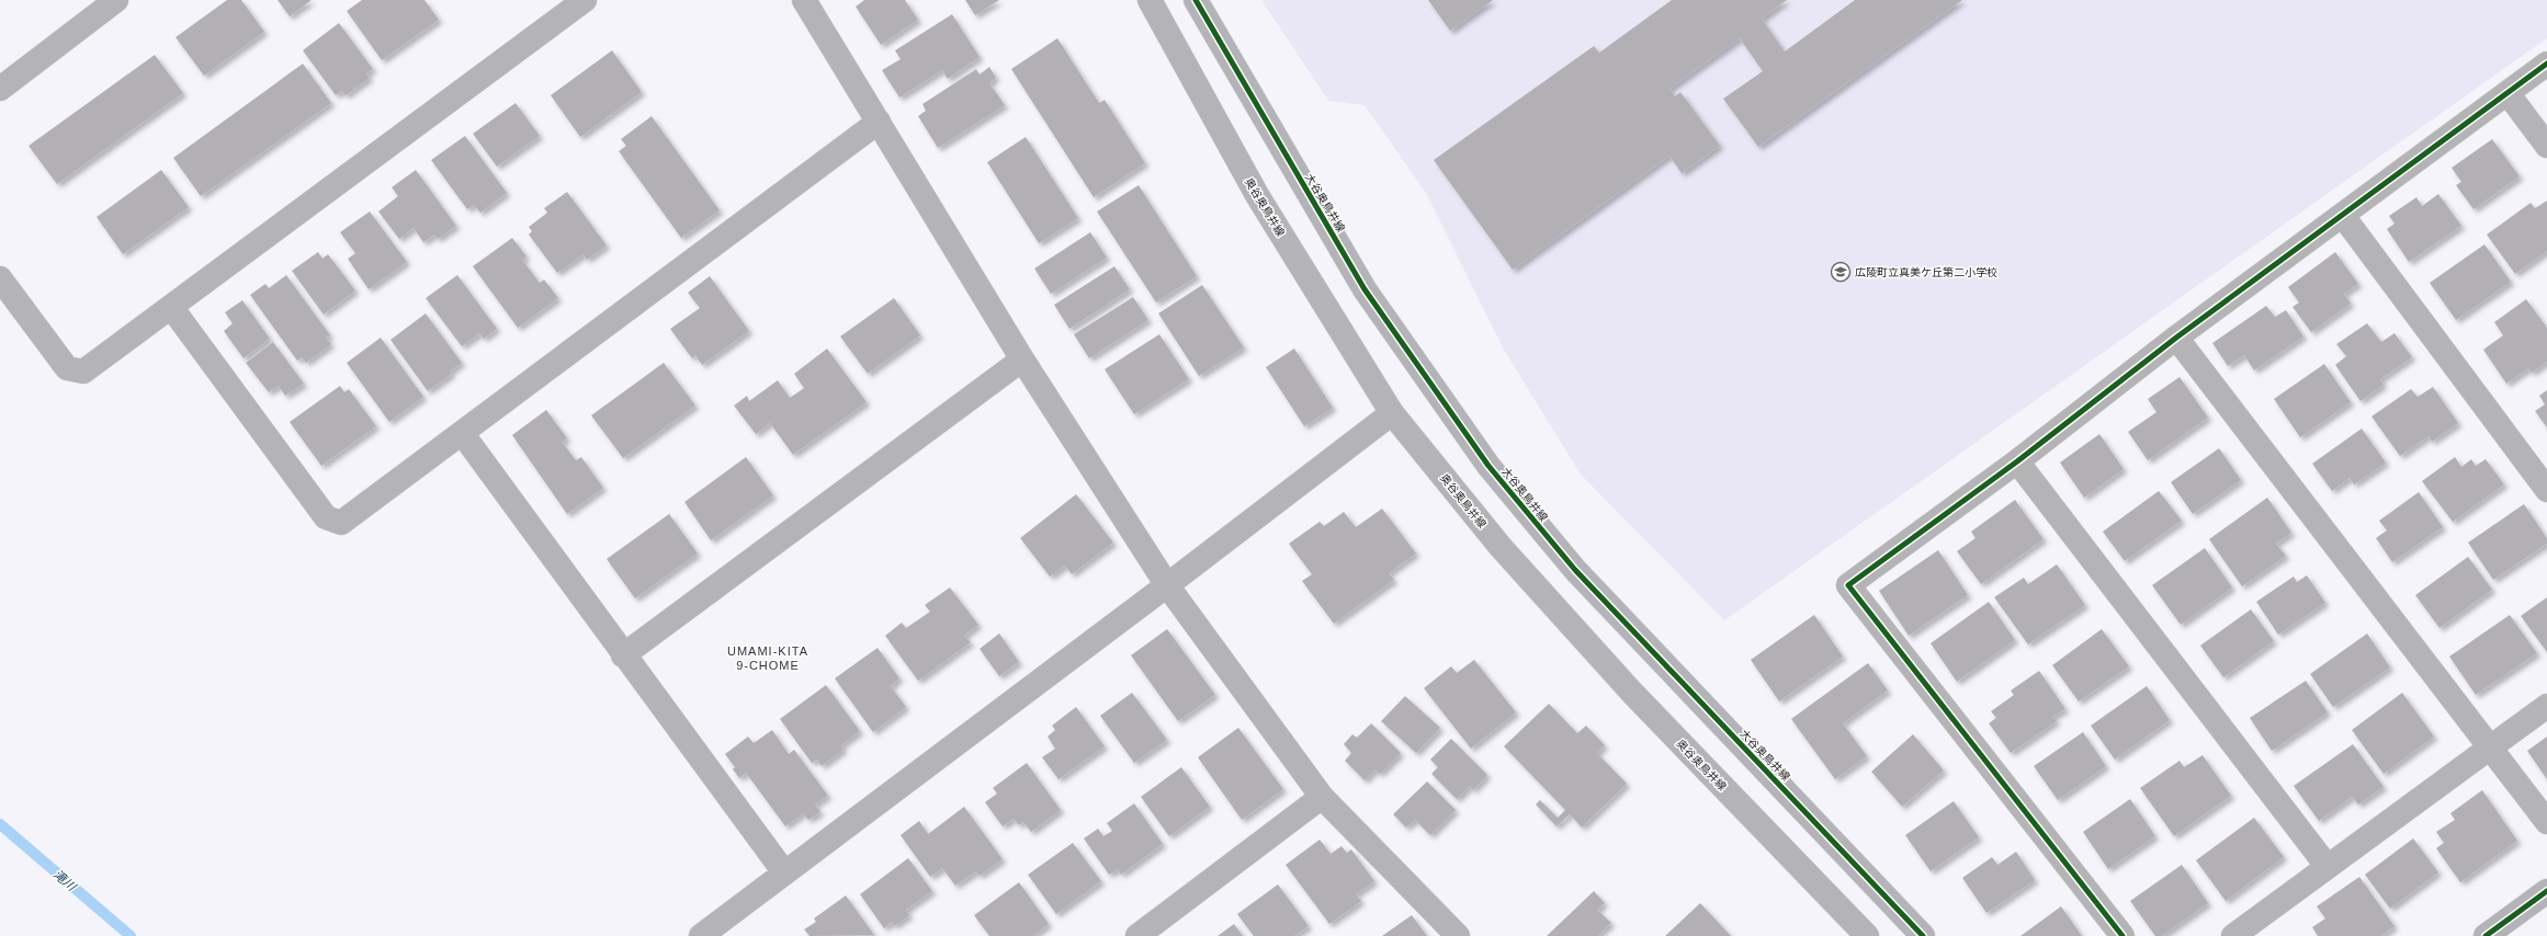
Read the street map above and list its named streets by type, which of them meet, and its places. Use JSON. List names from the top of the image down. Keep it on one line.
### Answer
{"streets":{"street":["大谷奥鳥井線","奥谷奥鳥井線"]},"districts":["UMAMI-KITA 9-CHOME"],"water":["滝川"],"places":{"school or university":["広陵町立真美ケ丘第二小学校"]}}
